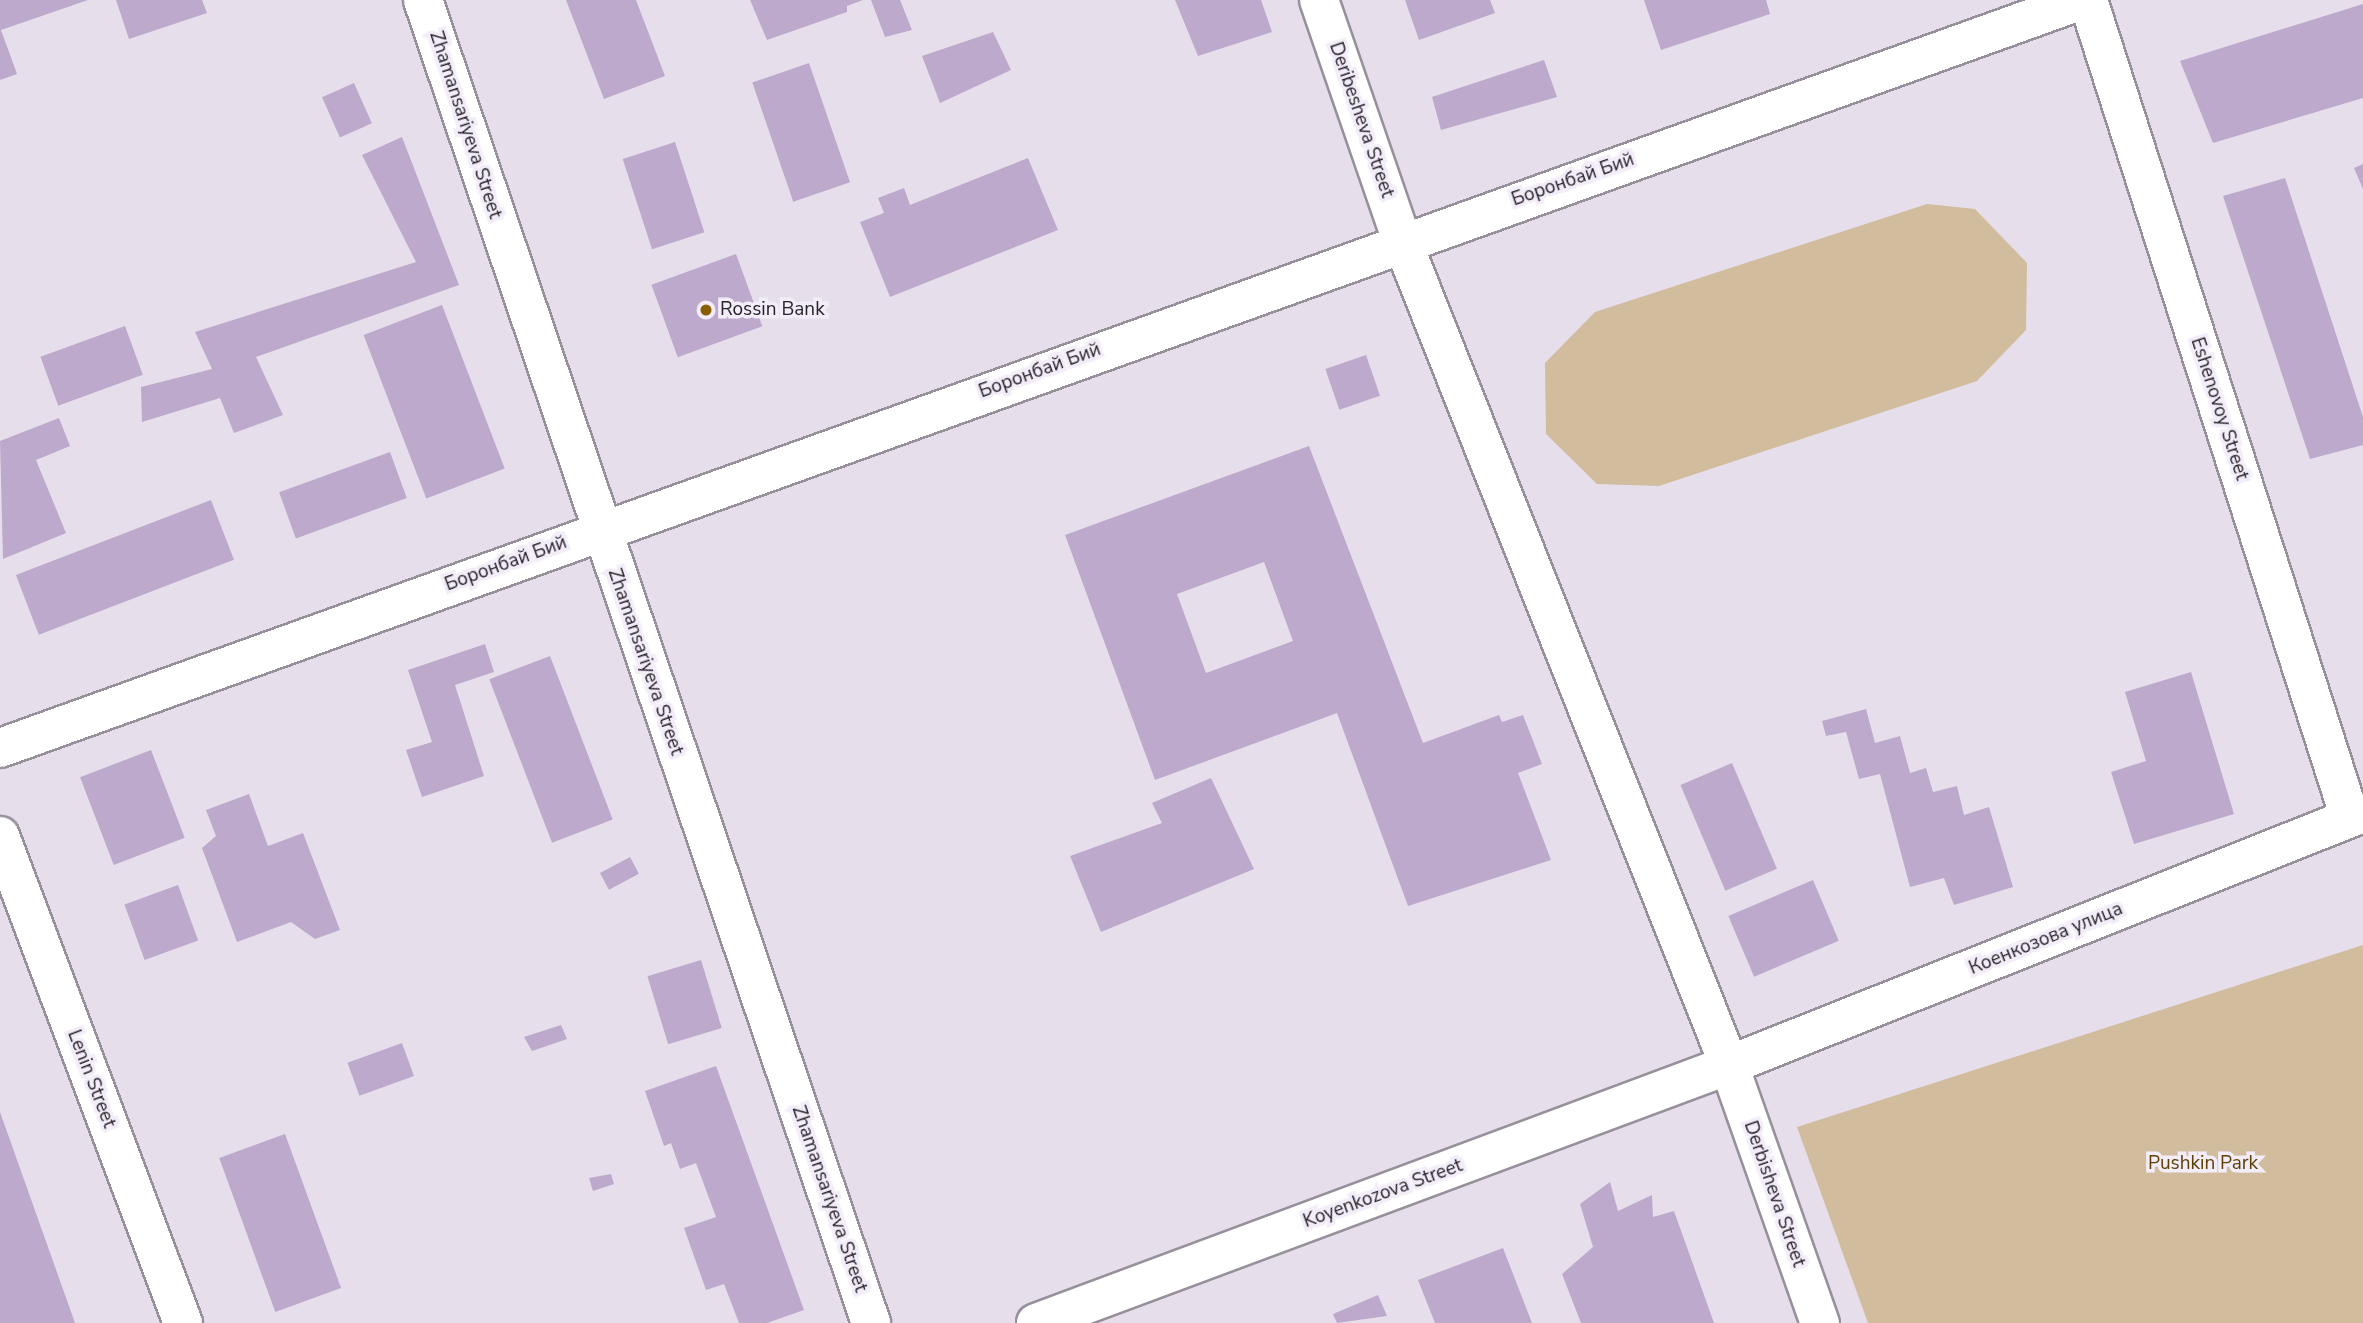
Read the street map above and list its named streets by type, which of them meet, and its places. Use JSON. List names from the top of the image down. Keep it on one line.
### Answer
{"streets":{"street":["Deribesheva Street","Zhamansariyeva Street","Боронбай Бий","Eshenovoy Street","Коенкозова улица","Lenin Street","Koyenkozova Street","Derbisheva Street"]},"crossings":[["Deribesheva Street","Боронбай Бий"],["Deribesheva Street","Коенкозова улица"],["Deribesheva Street","Koyenkozova Street"],["Deribesheva Street","Derbisheva Street"],["Zhamansariyeva Street","Боронбай Бий"],["Eshenovoy Street","Коенкозова улица"],["Коенкозова улица","Koyenkozova Street"],["Коенкозова улица","Derbisheva Street"],["Koyenkozova Street","Derbisheva Street"]],"parks":["Pushkin Park"],"places":["Rossin Bank"]}
